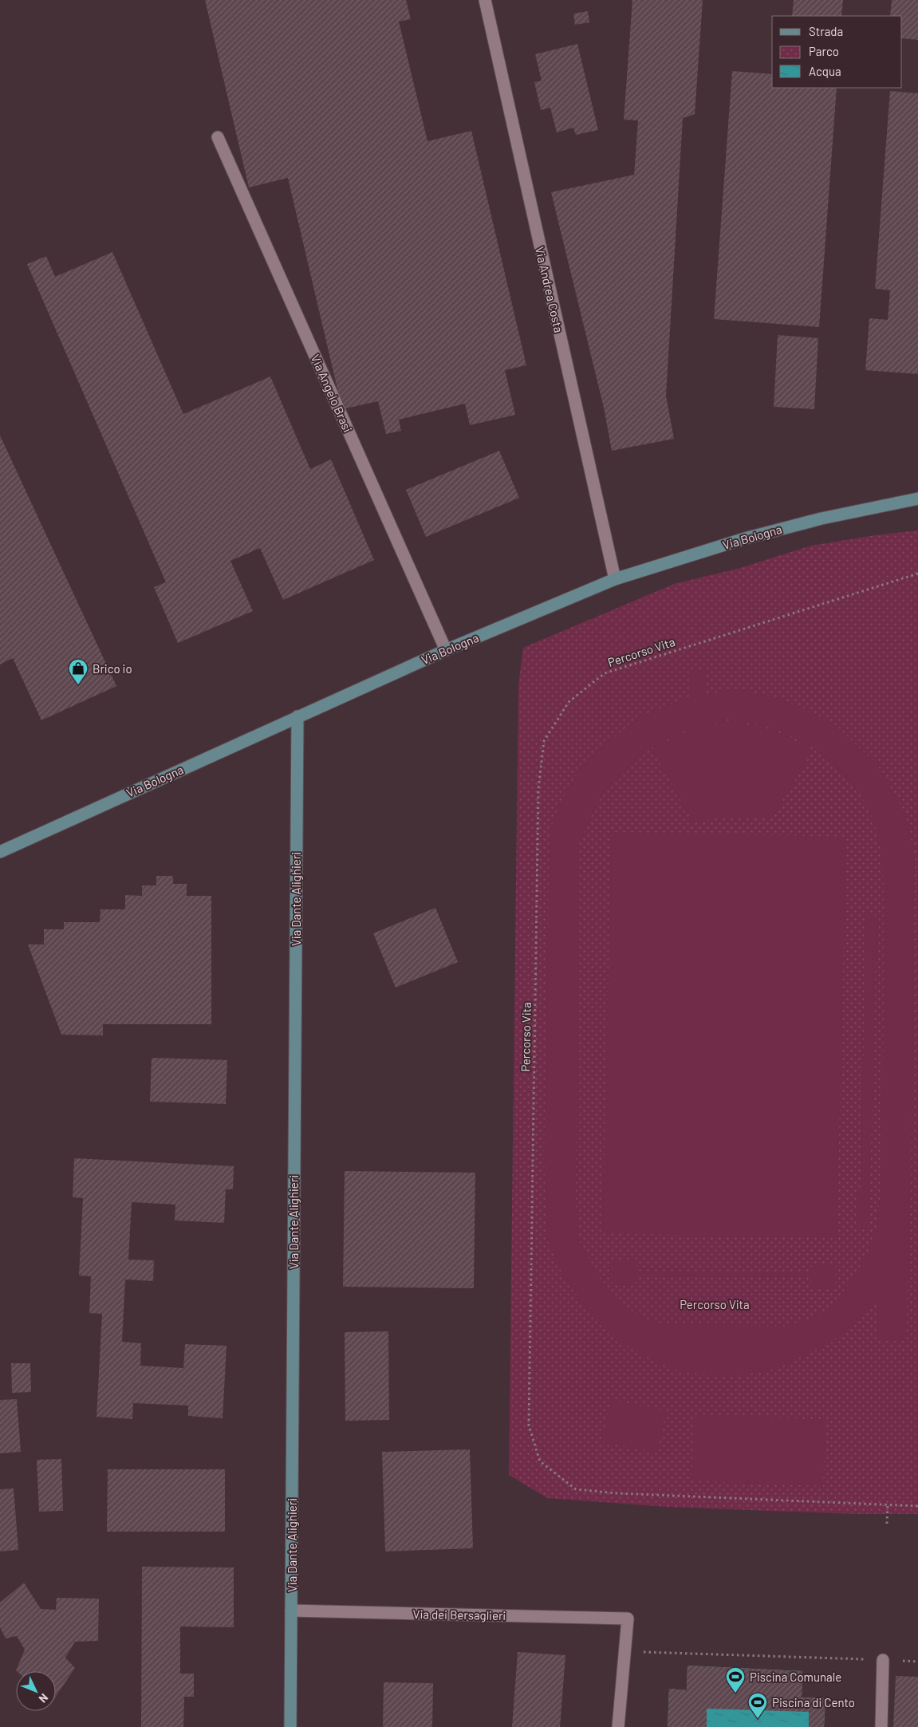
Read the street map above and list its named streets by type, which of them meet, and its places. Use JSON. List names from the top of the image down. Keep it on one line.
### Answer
{"streets":{"street":["Via Andrea Costa","Via Angelo Brasi","Via Bologna","Via Dante Alighieri","Via dei Bersaglieri"],"path":["Percorso Vita"]},"crossings":[["Via Andrea Costa","Via Bologna"],["Via Angelo Brasi","Via Bologna"],["Via Bologna","Via Dante Alighieri"],["Via Dante Alighieri","Via dei Bersaglieri"]],"parks":["Percorso Vita"],"places":{"shop":["Brico io"],"sports":["Piscina Comunale","Piscina di Cento"]},"legend":["Strada","Parco","Acqua"],"north":"bottom right"}
